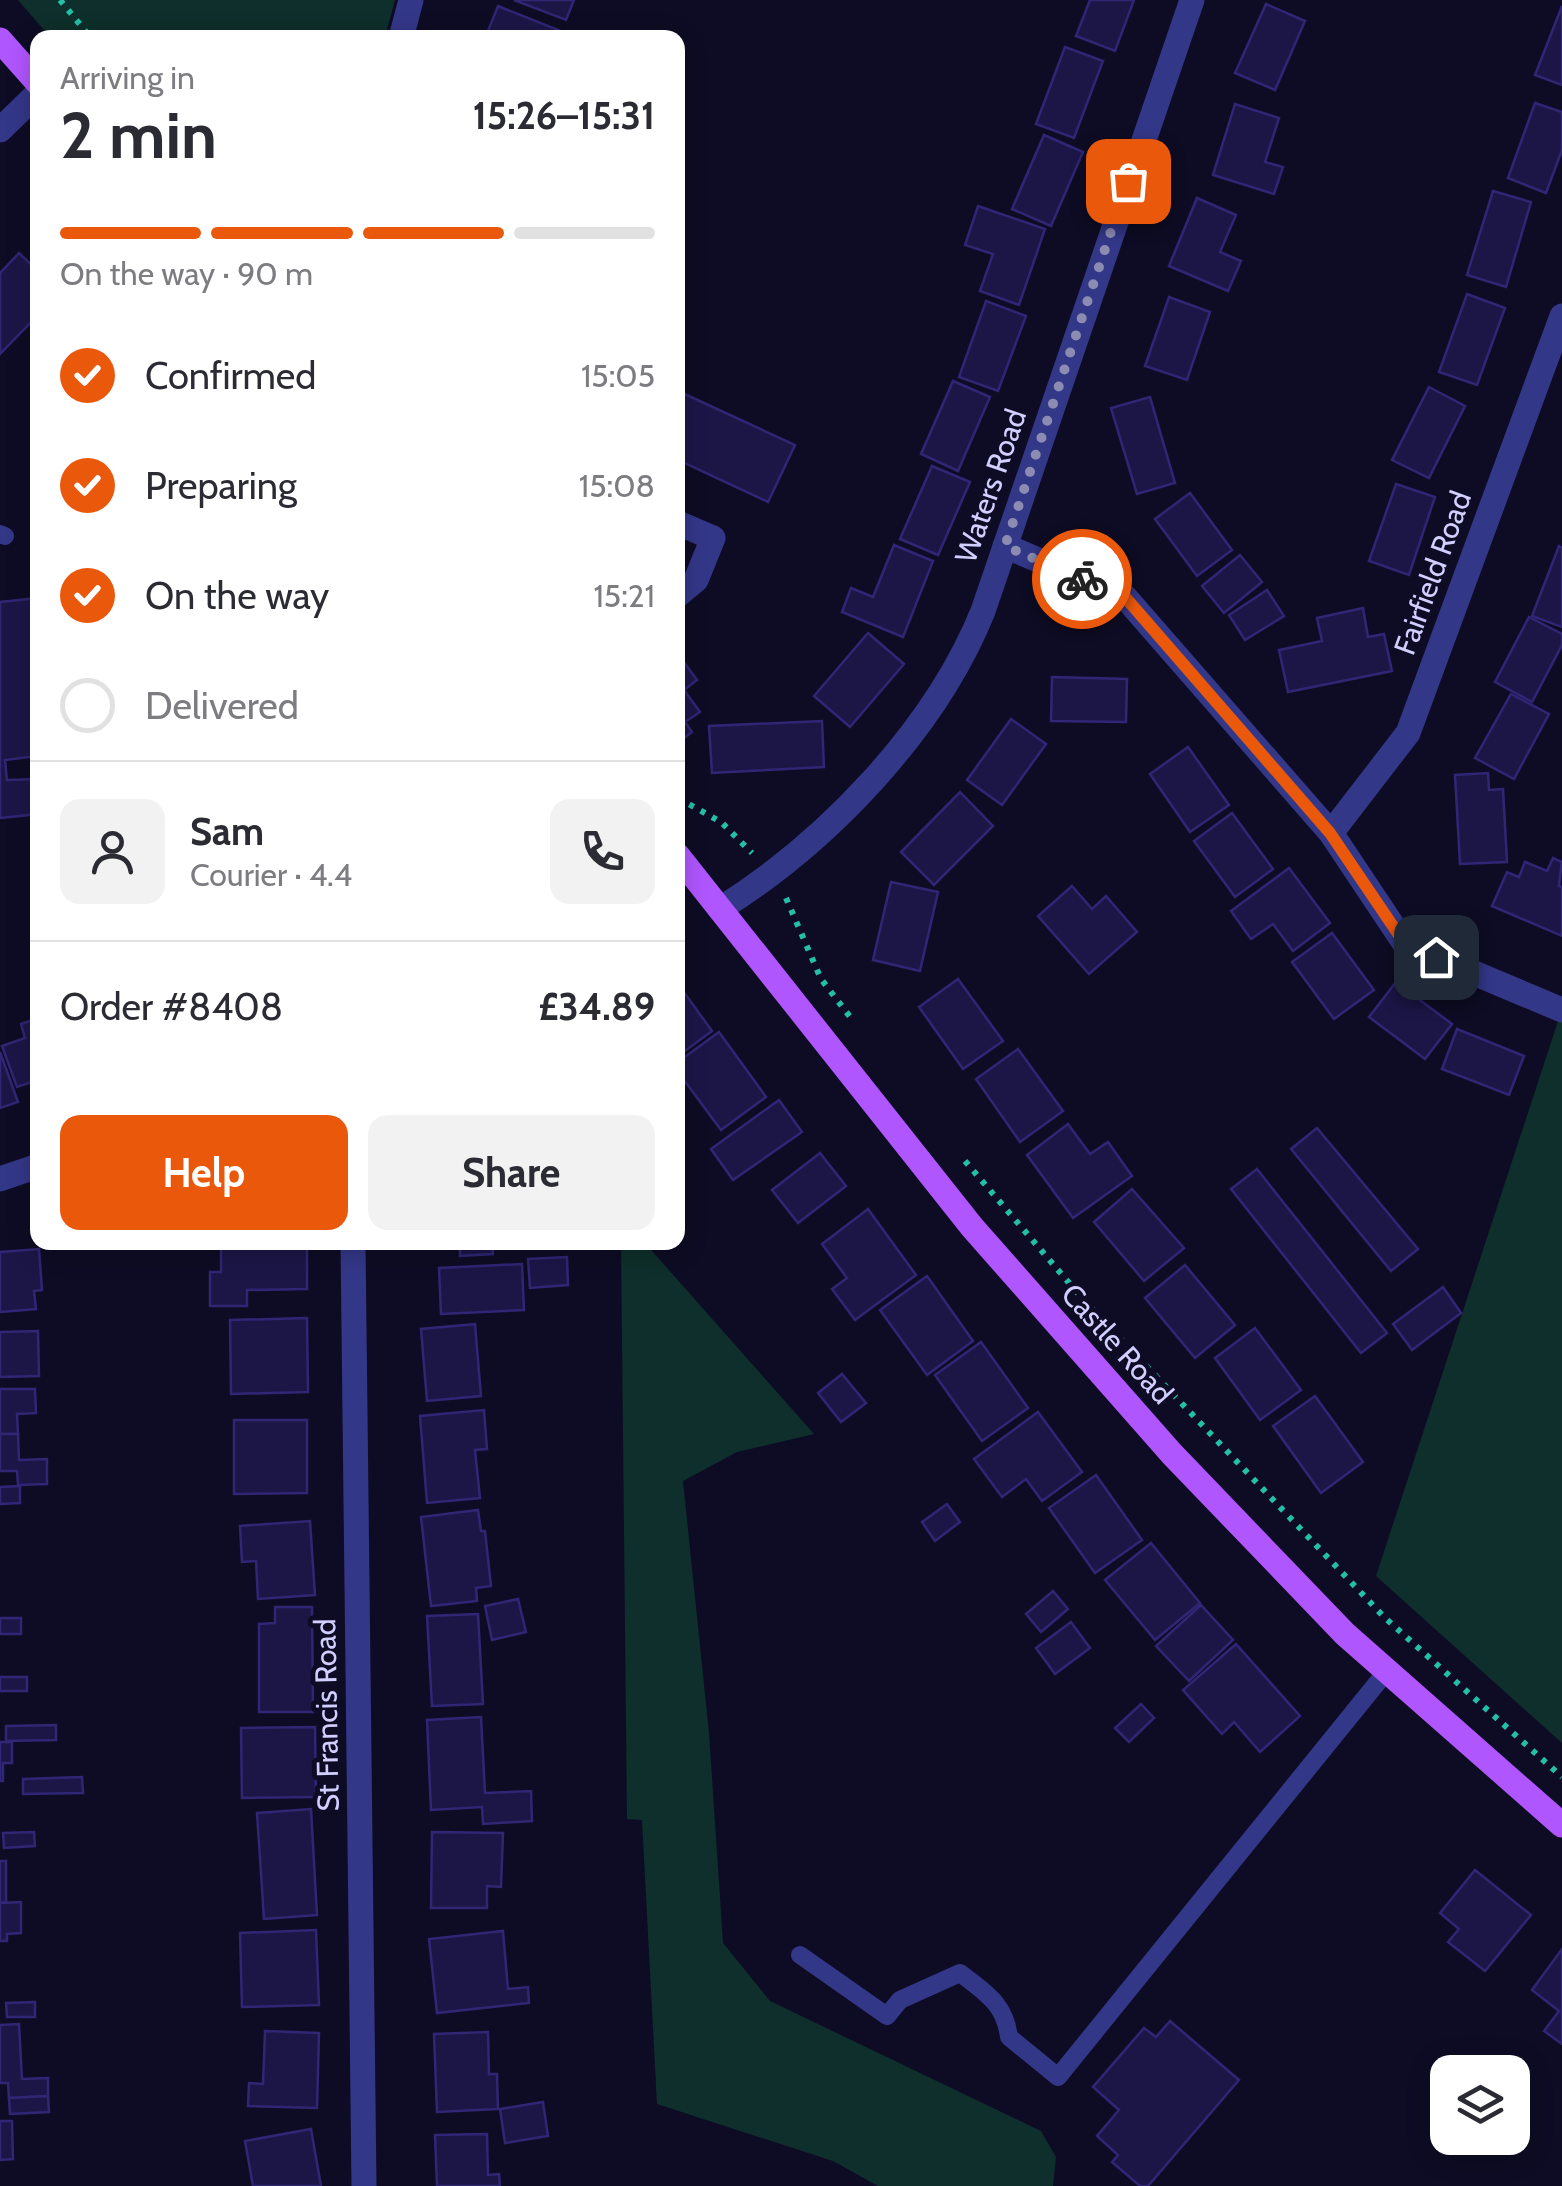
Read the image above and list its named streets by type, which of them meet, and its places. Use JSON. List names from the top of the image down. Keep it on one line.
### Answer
{"streets":{"main road":["Castle Road"],"street":["Waters Road","Fairfield Road","St Francis Road"]},"crossings":[["Waters Road","Castle Road"]],"page":{"heading":["2 min","Arriving in","15:26–15:31"],"panel":["Sam","Courier · 4.4","Order #8408","£34.89"],"bar":"On the way · 90 m","list":[["Confirmed","15:05"],["Preparing","15:08"],["On the way","15:21"],"Delivered"],"buttons":["Help","Share"]}}
